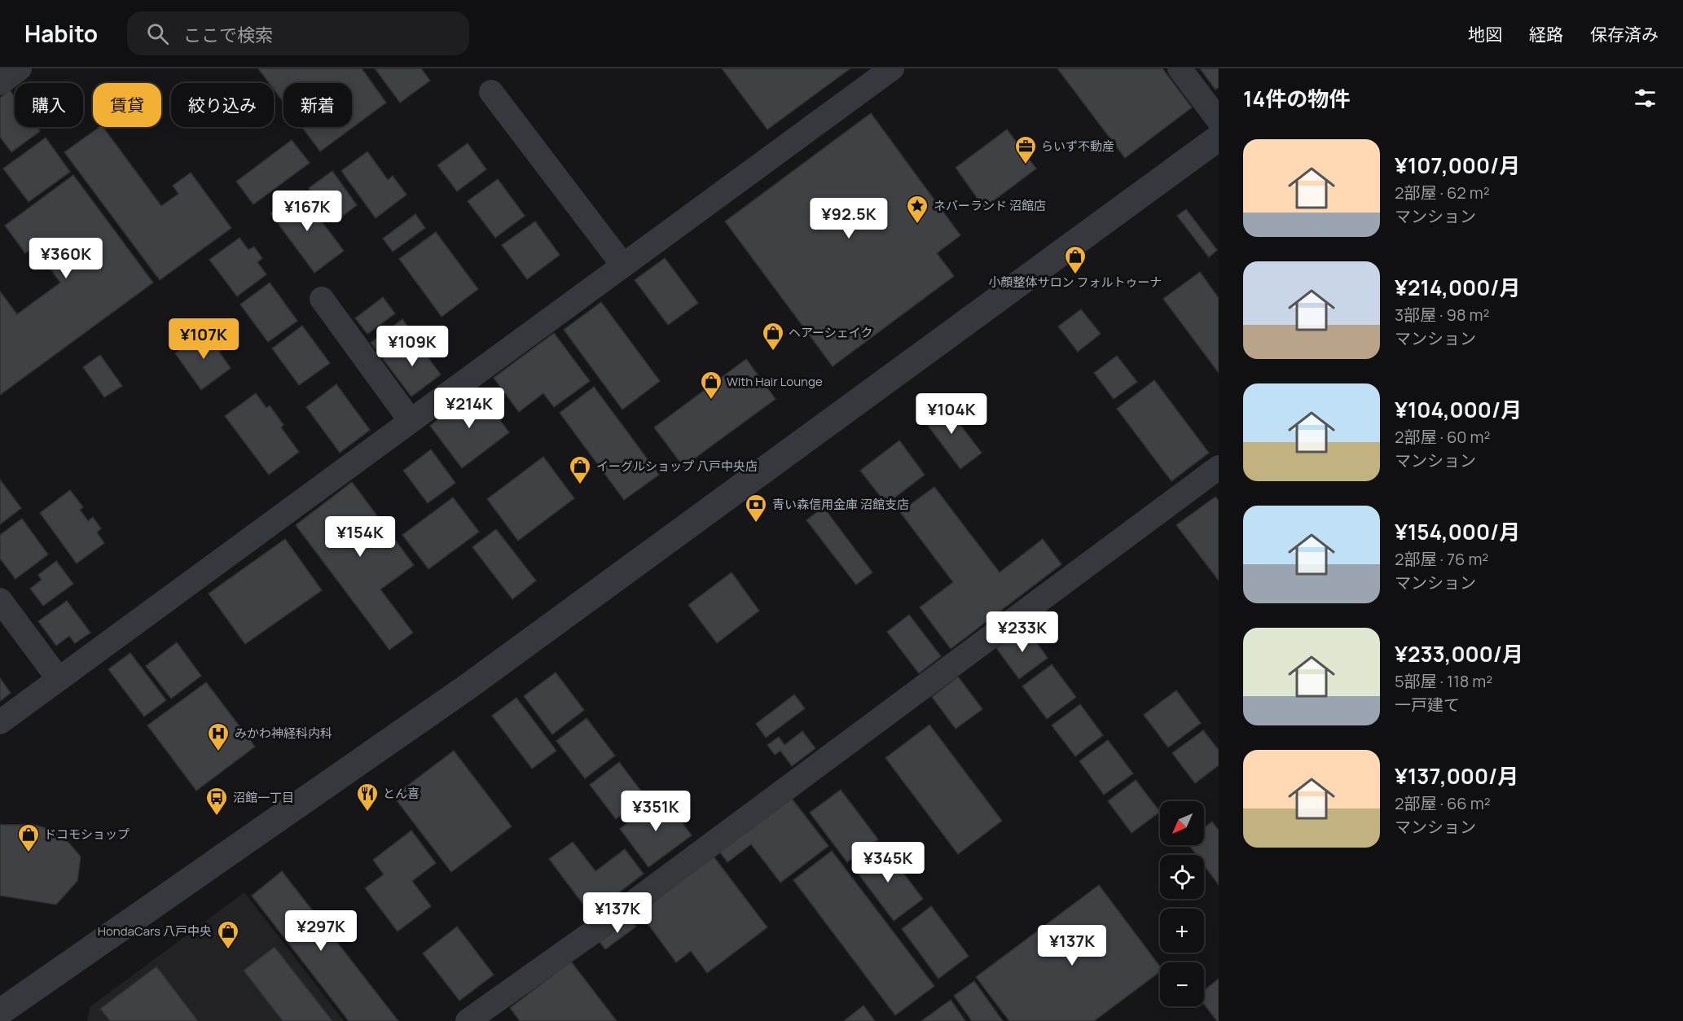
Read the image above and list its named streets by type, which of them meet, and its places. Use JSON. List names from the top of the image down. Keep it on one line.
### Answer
{"places":{"office":["らいず不動産"],"place":["ネバーランド 沼館店"],"shop":["小顔整体サロン フォルトゥーナ","ヘアーシェイク","With Hair Lounge","イーグルショップ 八戸中央店","ドコモショップ","HondaCars 八戸中央"],"bank":["青い森信用金庫 沼館支店"],"hospital":["みかわ神経科内科"],"restaurant":["とん喜"],"bus stop":["沼館一丁目"]},"north":"bottom left","page":{"header":"Habito","search":"ここで検索","nav":["地図","経路","保存済み"],"heading":"14件の物件","chip":["購入","賃貸","絞り込み","新着"],"list":[{"name":"¥107,000/月","note":"2部屋 · 62 m² · マンション"},{"name":"¥214,000/月","note":"3部屋 · 98 m² · マンション"},{"name":"¥104,000/月","note":"2部屋 · 60 m² · マンション"},{"name":"¥154,000/月","note":"2部屋 · 76 m² · マンション"},{"name":"¥233,000/月","note":"5部屋 · 118 m² · 一戸建て"},{"name":"¥137,000/月","note":"2部屋 · 66 m² · マンション"}],"price":["¥167K","¥92.5K","¥360K","¥107K","¥109K","¥214K","¥104K","¥154K","¥233K","¥351K","¥345K","¥137K","¥297K","¥137K"],"map_buttons":["+","−"]}}
